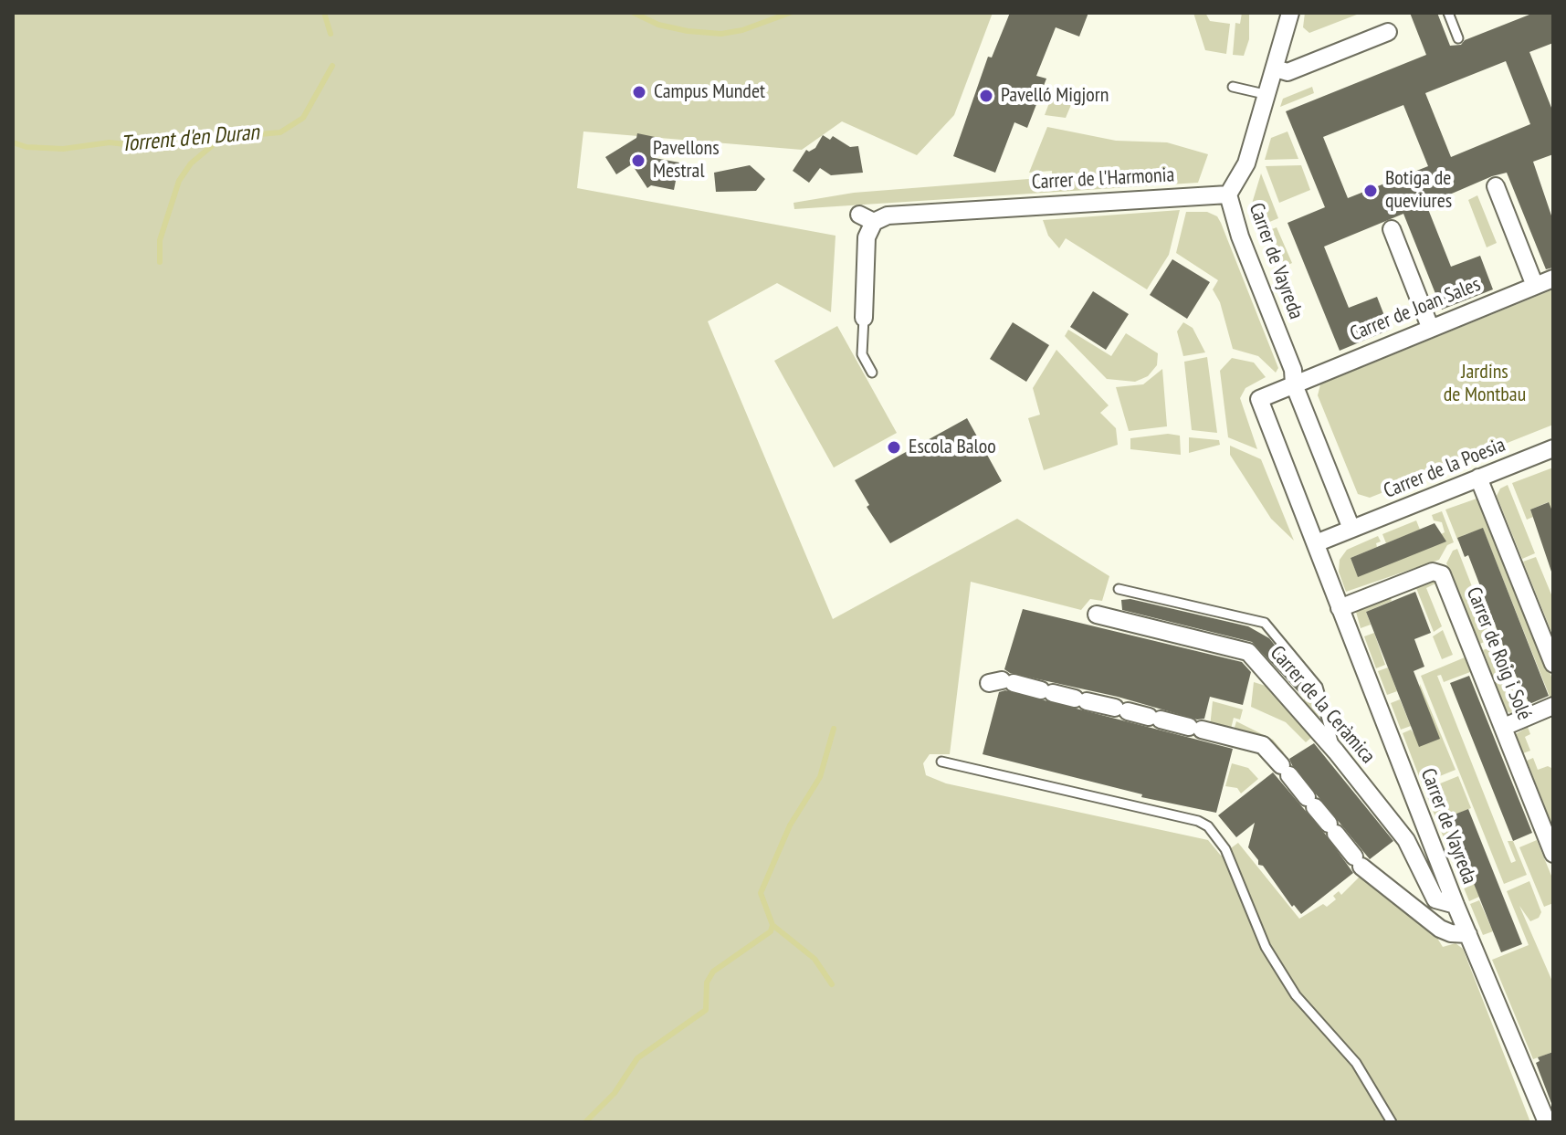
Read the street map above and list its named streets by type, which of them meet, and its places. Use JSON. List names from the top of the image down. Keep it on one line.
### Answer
{"streets":{"street":["Carrer de l'Harmonia","Carrer de Vayreda","Carrer de Joan Sales","Carrer de la Poesia","Carrer de Roig i Solé","Carrer de la Ceràmica"]},"crossings":[["Carrer de l'Harmonia","Carrer de Vayreda"],["Carrer de Vayreda","Carrer de Joan Sales"],["Carrer de Vayreda","Carrer de la Poesia"],["Carrer de Vayreda","Carrer de Roig i Solé"],["Carrer de Vayreda","Carrer de la Ceràmica"]],"water":["Torrent d'en Duran"],"parks":["Jardins de Montbau"],"places":["Campus Mundet","Pavelló Migjorn","Pavellons Mestral","Botiga de queviures","Escola Baloo"]}
